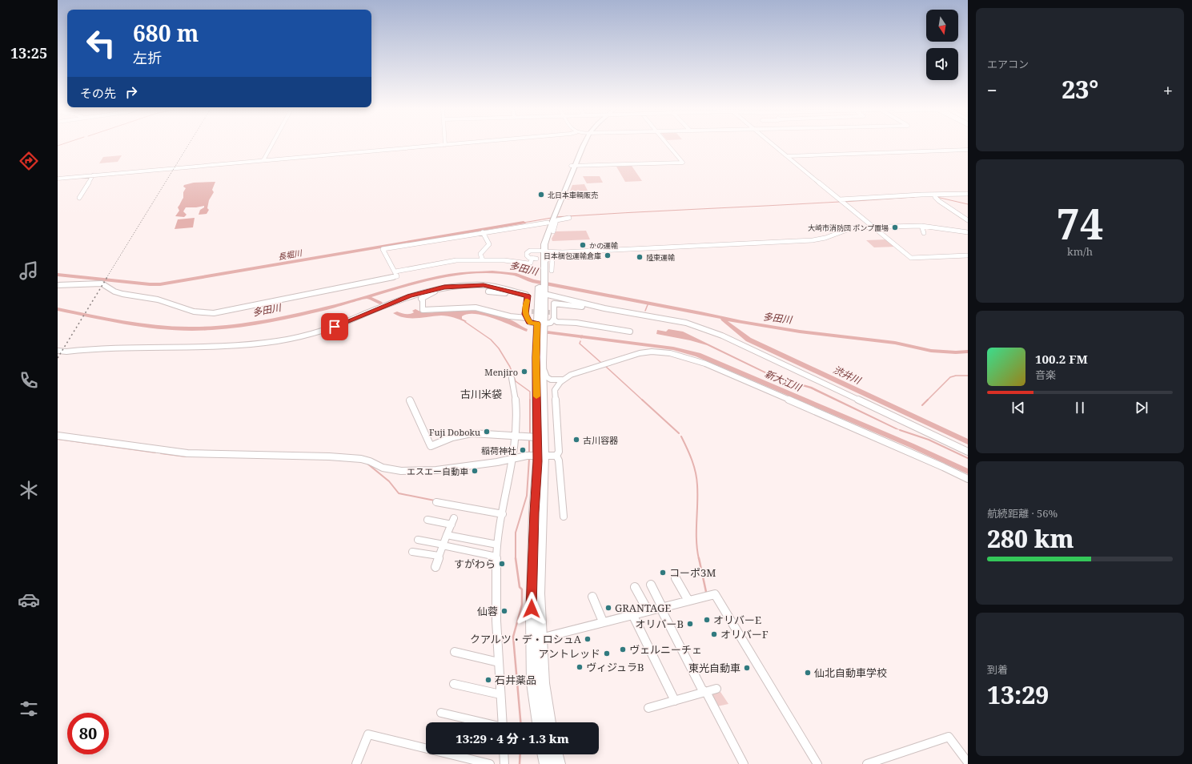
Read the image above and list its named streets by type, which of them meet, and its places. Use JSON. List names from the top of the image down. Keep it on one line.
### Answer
{"districts":["古川米袋"],"water":["長堀川","多田川","渋井川","新大江川"],"places":["北日本車輌販売","大崎市消防団 ポンプ置場","かの運輸","日本梱包運輸倉庫","陸東運輸","Menjiro","Fuji Doboku","古川容器","稲荷神社","エスエー自動車","すがわら","コーポ3M","GRANTAGE","仙蓉","オリバーE","オリバーB","オリバーF","クアルツ・デ・ロシュA","ヴェルニーチェ","アントレッド","ヴィジュラB","東光自動車","仙北自動車学校","石井薬品"],"north":"bottom","page":{"tabs":"13:25","tile":["エアコン",["74","km/h"],["航続距離 · 56%","280 km"],["到着","13:29"]],"turn":["680 m","左折"],"heat":["−","23°","+"],"then":"その先","song":["100.2 FM","音楽"],"limit":"80","trip":"13:29 · 4 分 · 1.3 km"}}
